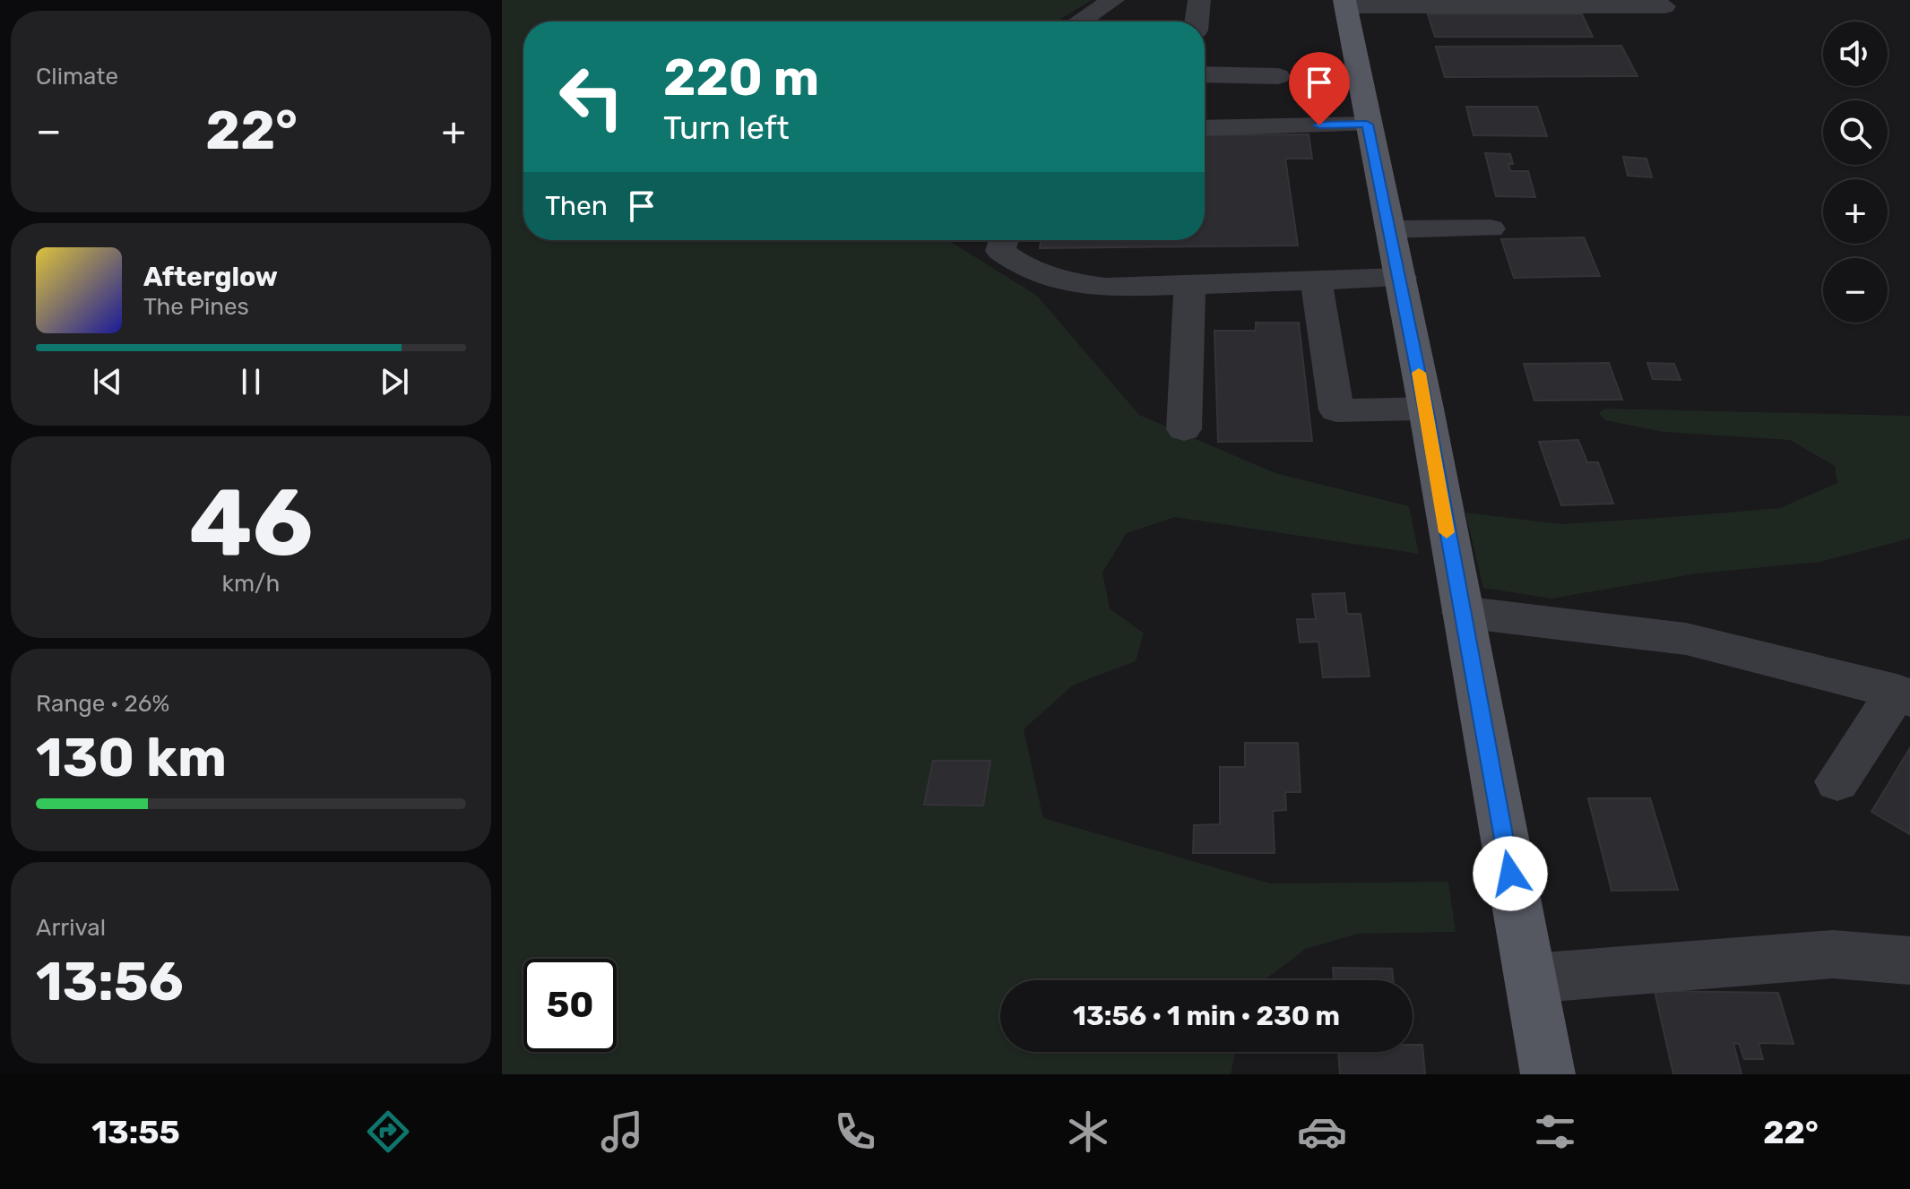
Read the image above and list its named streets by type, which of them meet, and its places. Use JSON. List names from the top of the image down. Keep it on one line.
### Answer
{"page":{"tile":["Climate",["46","km/h"],["Range · 26%","130 km"],["Arrival","13:56"]],"map_buttons":["+","−"],"turn":["220 m","Turn left"],"heat":["−","22°","+"],"then":"Then","song":["Afterglow","The Pines"],"limit":"50","trip":"13:56 · 1 min · 230 m","tabs":["13:55","22°"]}}
